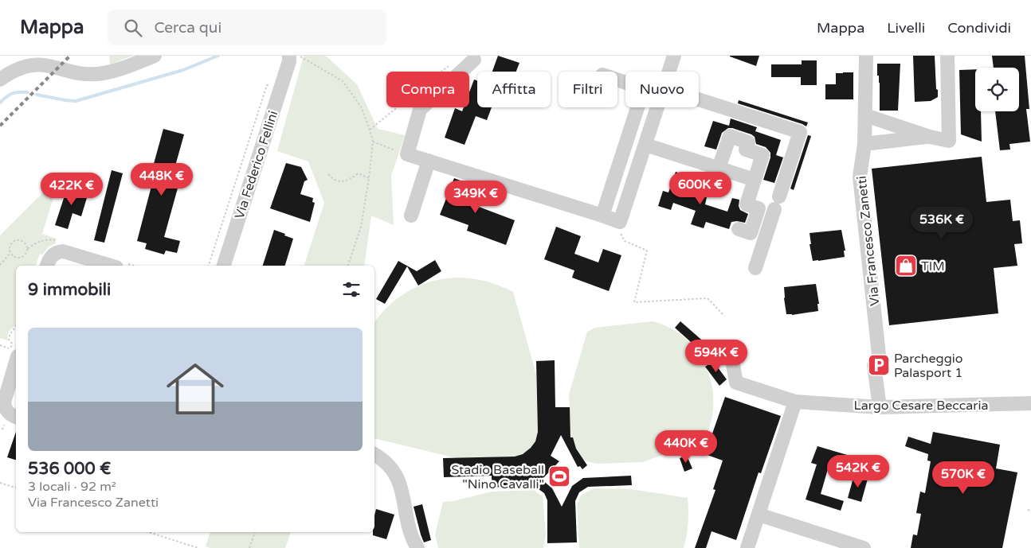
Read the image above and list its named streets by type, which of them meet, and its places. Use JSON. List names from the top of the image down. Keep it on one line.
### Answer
{"streets":{"street":["Via Federico Fellini","Via Francesco Zanetti","Largo Cesare Beccaria"]},"crossings":[["Via Francesco Zanetti","Largo Cesare Beccaria"]],"places":{"shop":["TIM"],"parking":["Parcheggio Palasport 1"],"sports":["Stadio Baseball \"Nino Cavalli\""]},"page":{"header":"Mappa","search":"Cerca qui","nav":["Mappa","Livelli","Condividi"],"chip":["Compra","Affitta","Filtri","Nuovo"],"price":["448K €","600K €","422K €","349K €","536K €","594K €","440K €","542K €","570K €"],"heading":"9 immobili","list":[{"name":"536 000 €","note":"3 locali · 92 m² · Via Francesco Zanetti"}]}}
